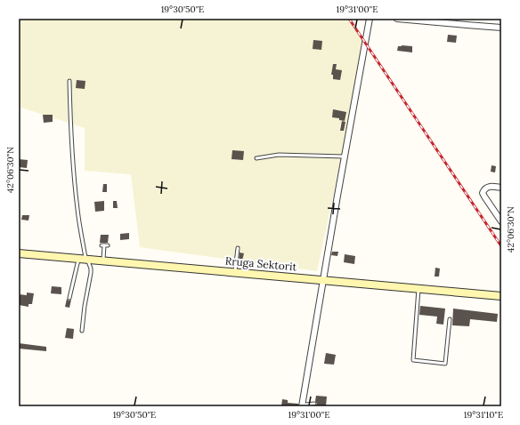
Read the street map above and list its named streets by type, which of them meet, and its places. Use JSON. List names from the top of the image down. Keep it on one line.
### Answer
{"streets":{"street":["Rruga Sektorit"]},"coordinates":["19°30'50\"E","19°31'00\"E","42°06'30\"N","19°31'10\"E"]}
